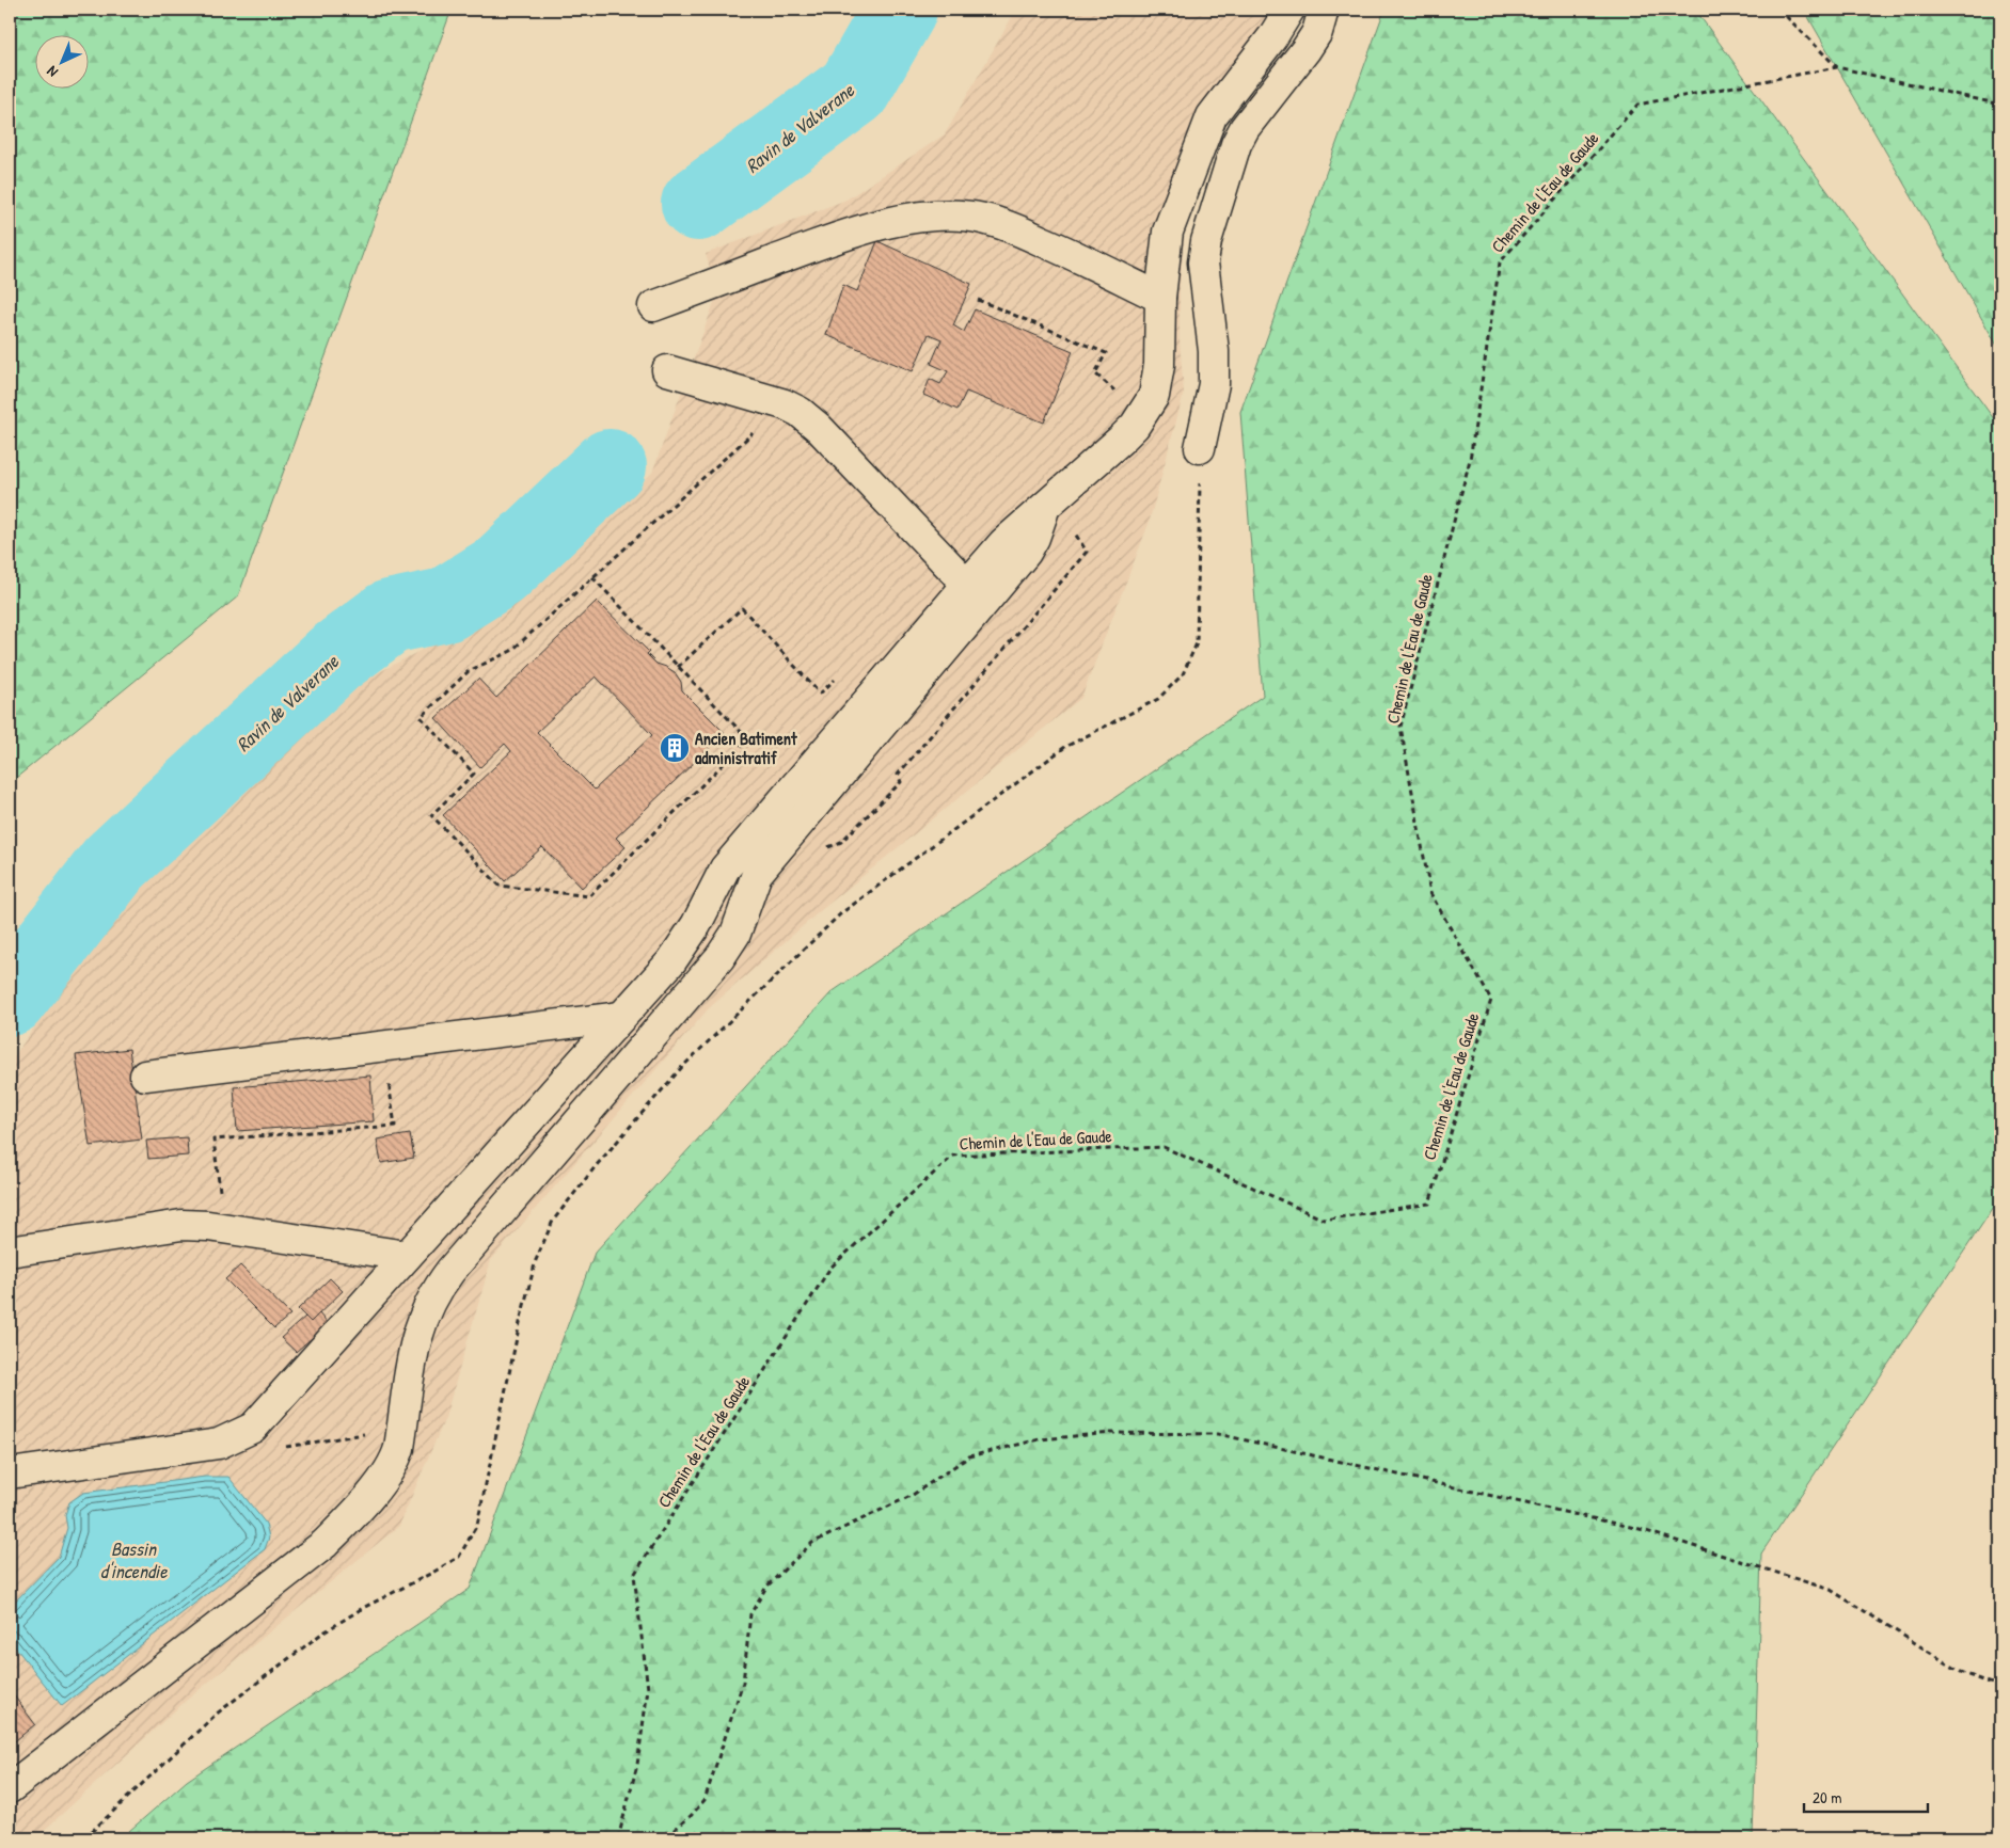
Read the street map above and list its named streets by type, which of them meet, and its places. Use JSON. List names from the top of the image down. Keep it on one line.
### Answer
{"streets":{"path":["Chemin de l'Eau de Gaude"]},"water":["Ravin de Valverane","Bassin d'incendie"],"places":{"building":["Ancien Batiment administratif"]},"scale_bar":"20 m","north":"bottom left"}
